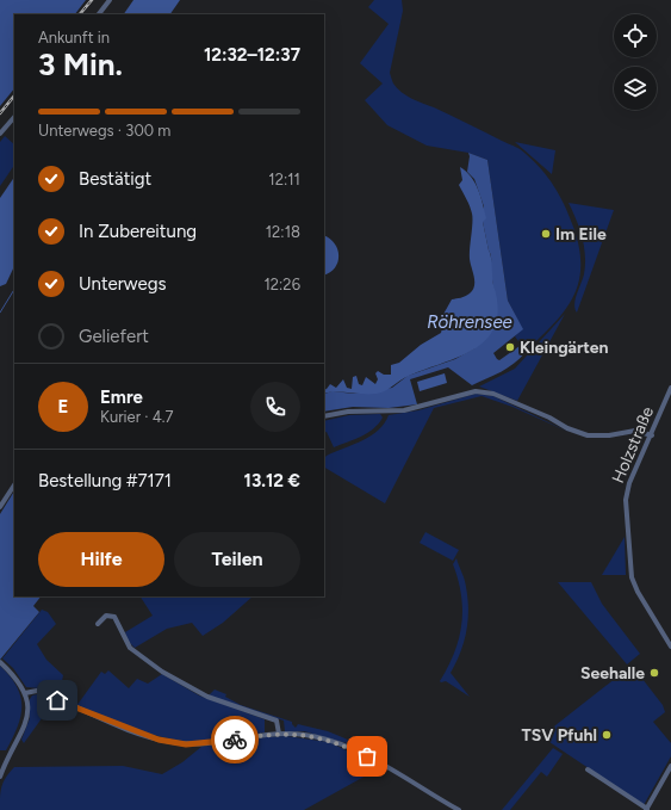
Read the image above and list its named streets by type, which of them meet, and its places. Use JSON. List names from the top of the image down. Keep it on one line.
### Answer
{"streets":{"street":["Holzstraße"]},"water":["Röhrensee"],"places":["Im Eile","Kleingärten","Seehalle","TSV Pfuhl"],"page":{"heading":["3 Min.","Ankunft in","12:32–12:37"],"panel":["Emre","Kurier · 4.7","Bestellung #7171","13.12 €"],"bar":"Unterwegs · 300 m","list":[["Bestätigt","12:11"],["In Zubereitung","12:18"],["Unterwegs","12:26"],"Geliefert"],"round":"E","buttons":["Hilfe","Teilen"]}}
